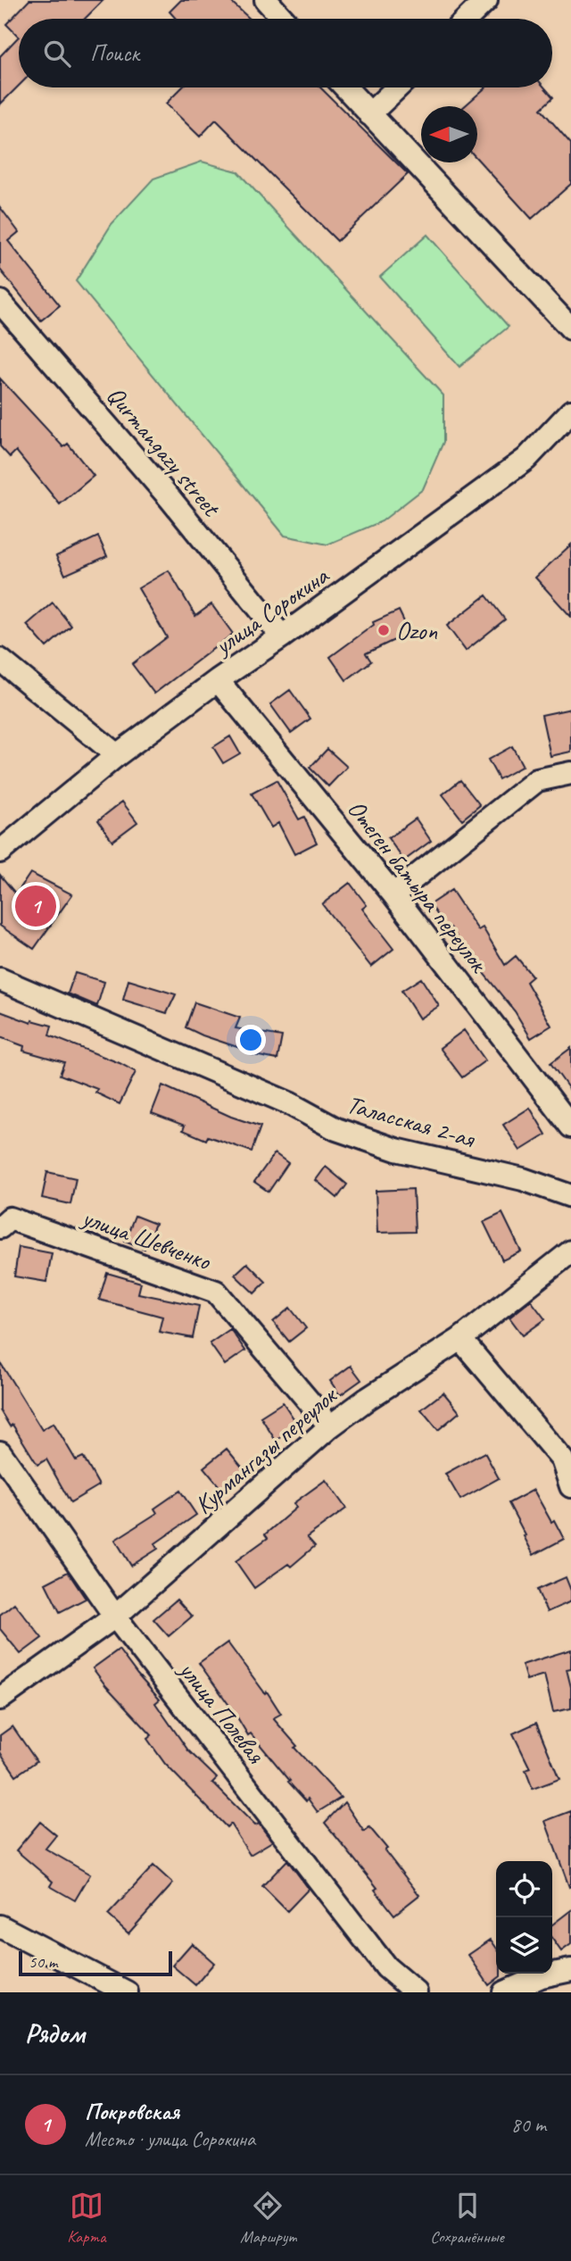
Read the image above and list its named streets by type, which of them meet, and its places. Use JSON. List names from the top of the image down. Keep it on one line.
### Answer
{"streets":{"street":["Qurmangazy street","улица Сорокина","Отеген батыра переулок","Таласская 2-ая","улица Шевченко","Курмангазы переулок","улица Полевая"]},"crossings":[["Qurmangazy street","улица Сорокина"],["улица Сорокина","Отеген батыра переулок"],["улица Шевченко","Курмангазы переулок"],["Курмангазы переулок","улица Полевая"]],"places":["Ozon"],"scale_bar":"50 m","north":"left","page":{"search":"Поиск","pins":"1","scale":"50 m","heading":"Рядом","list":[{"mark":"1","name":"Покровская","note":"Место · улица Сорокина","value":"80 m"}],"nav":["Карта","Маршрут","Сохранённые"]}}
